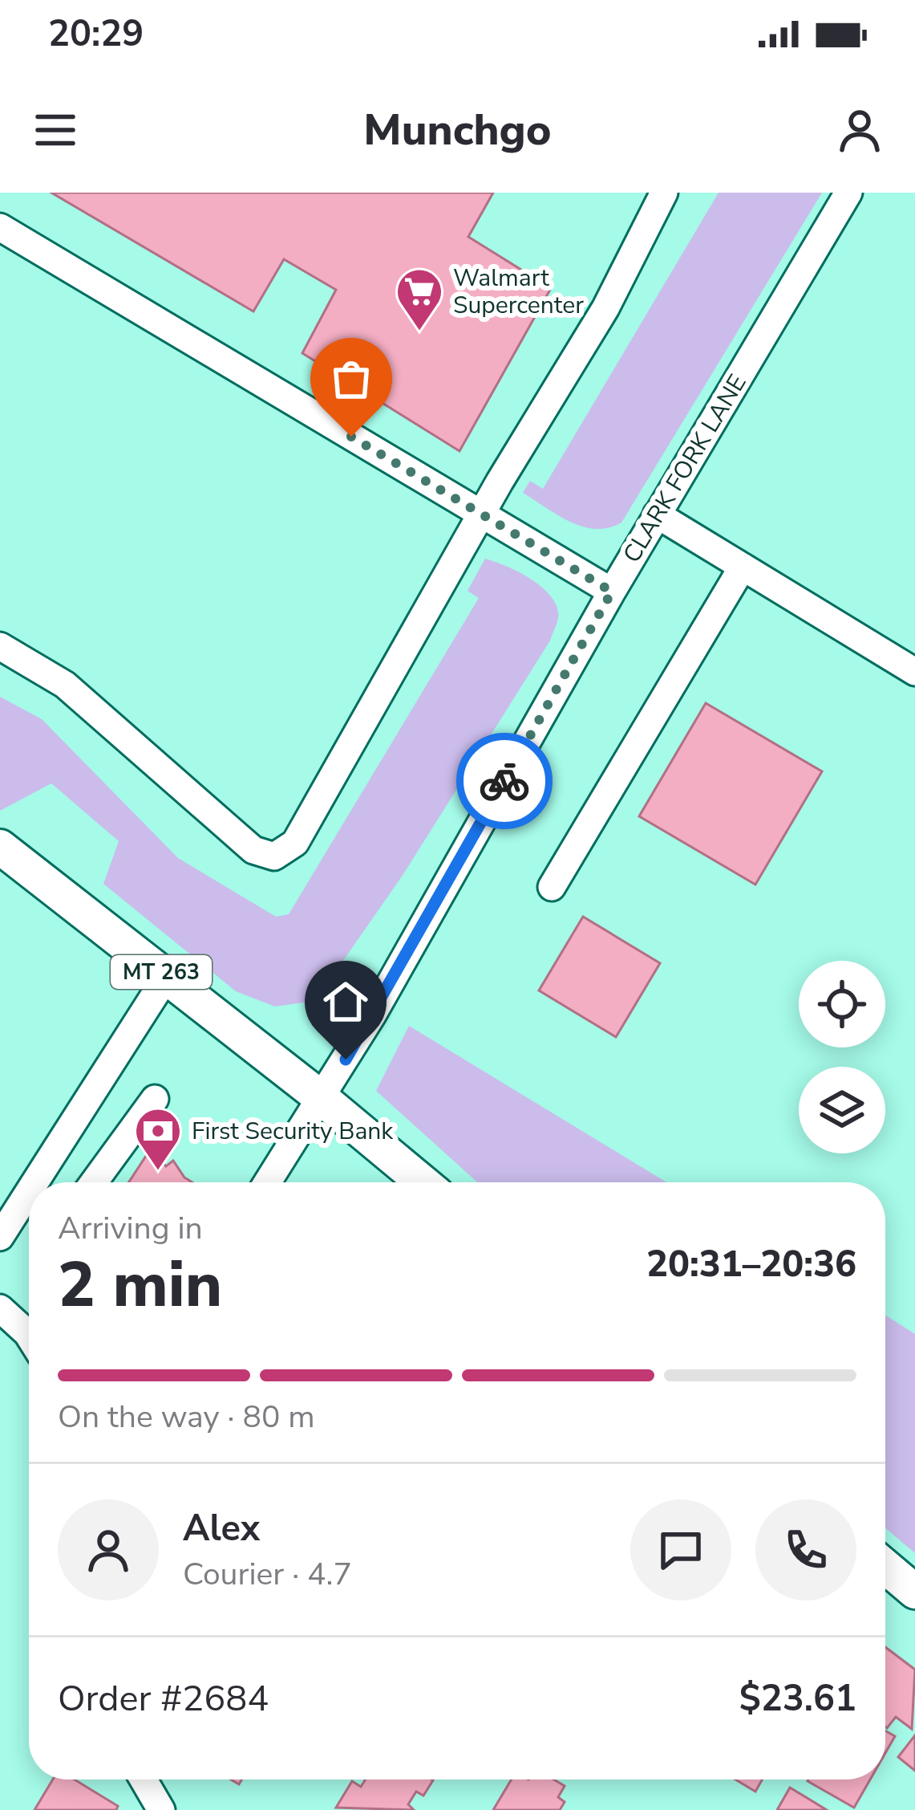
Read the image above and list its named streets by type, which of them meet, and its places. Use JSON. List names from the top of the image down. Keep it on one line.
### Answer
{"streets":{"main road":["MT 263"],"street":["CLARK FORK LANE"]},"crossings":[["CLARK FORK LANE","MT 263"]],"places":{"supermarket":["Walmart Supercenter"],"bank":["First Security Bank"]},"page":{"status":"20:29","header":"Munchgo","heading":["2 min","Arriving in","20:31–20:36"],"panel":["Alex","Courier · 4.7","Order #2684","$23.61"],"bar":"On the way · 80 m"}}
